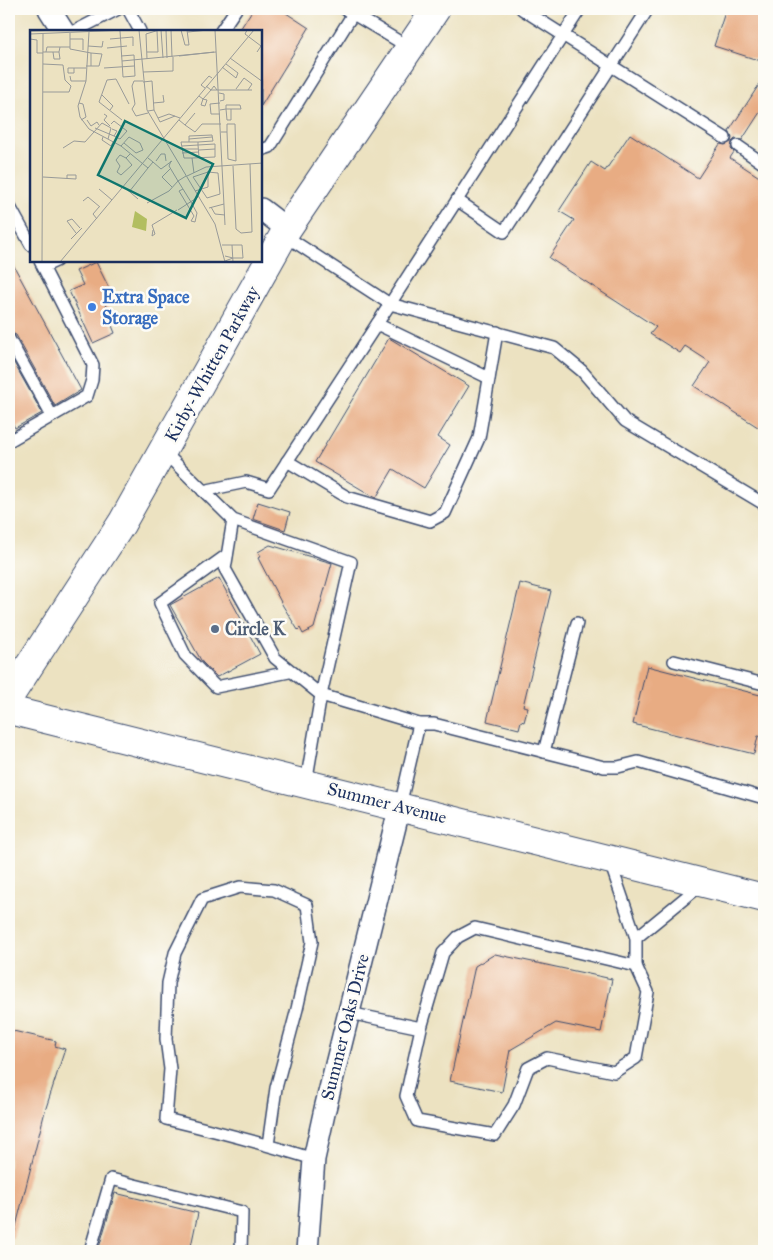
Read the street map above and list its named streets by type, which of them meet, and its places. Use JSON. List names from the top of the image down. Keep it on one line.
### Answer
{"streets":{"main road":["Kirby-Whitten Parkway","Summer Avenue"],"street":["Summer Oaks Drive"]},"crossings":[["Summer Avenue","Summer Oaks Drive"]],"places":["Extra Space Storage","Circle K"]}
